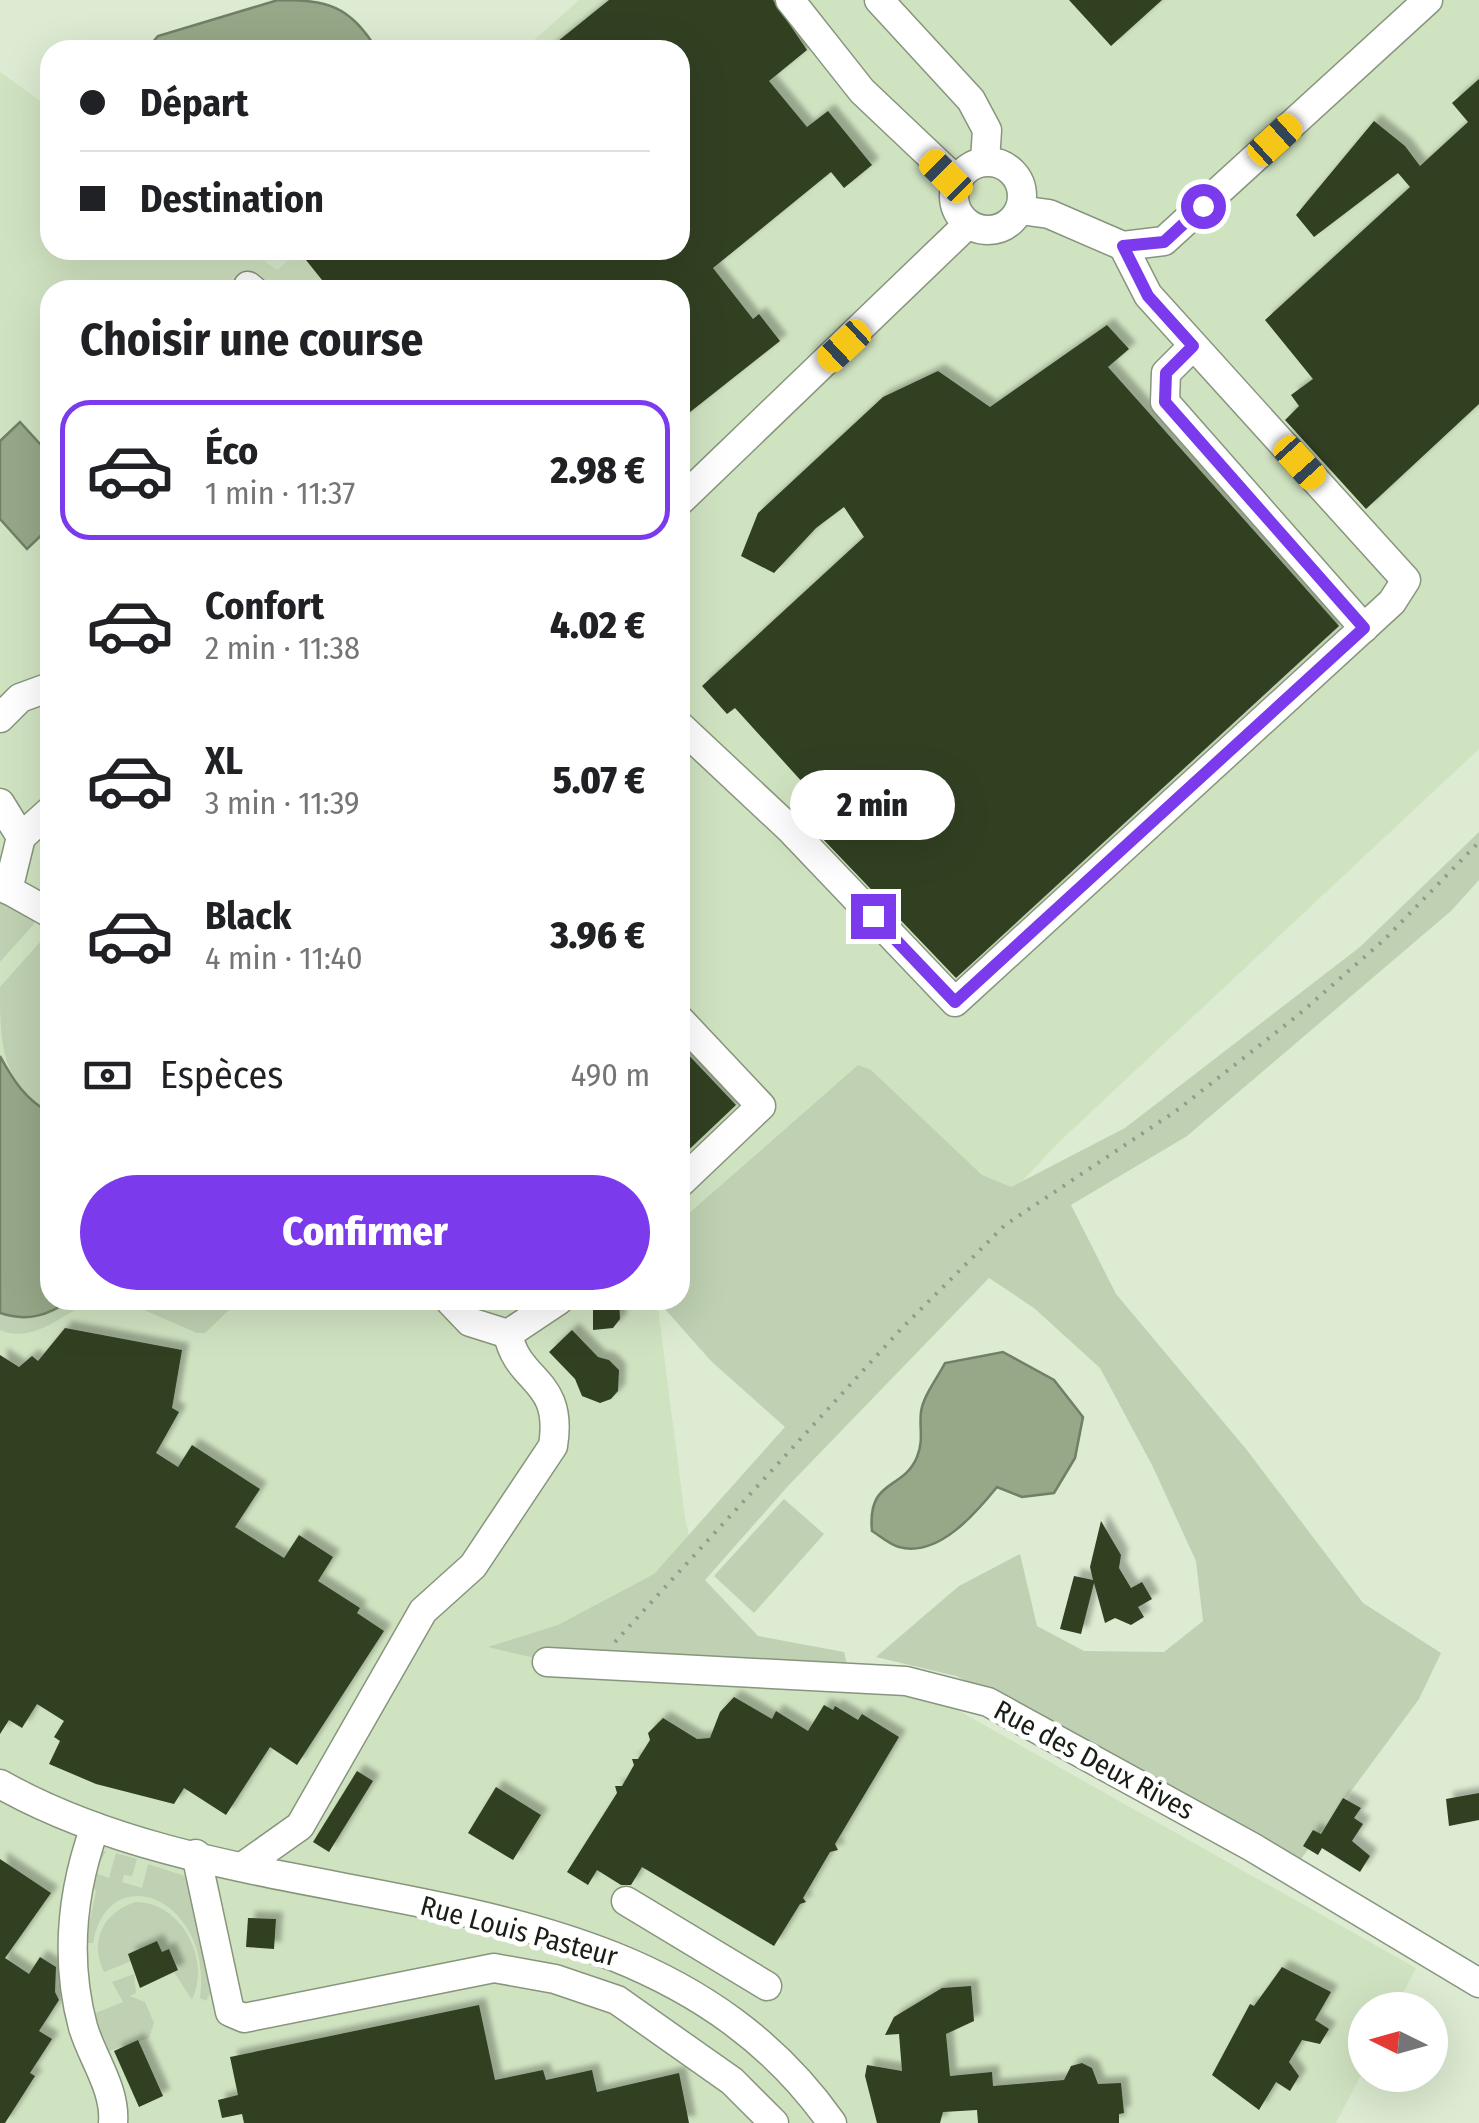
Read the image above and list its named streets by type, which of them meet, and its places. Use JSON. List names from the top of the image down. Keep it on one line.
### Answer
{"streets":{"street":["Rue des Deux Rives","Rue Louis Pasteur"]},"north":"left","page":{"banner":["Départ","Destination"],"heading":"Choisir une course","list":[{"name":"Éco","note":"1 min · 11:37","value":"2.98 €"},{"name":"Confort","note":"2 min · 11:38","value":"4.02 €"},{"name":"XL","note":"3 min · 11:39","value":"5.07 €"},{"name":"Black","note":"4 min · 11:40","value":"3.96 €"}],"bubble":"2 min","pay":["Espèces","490 m"],"buttons":"Confirmer"}}
